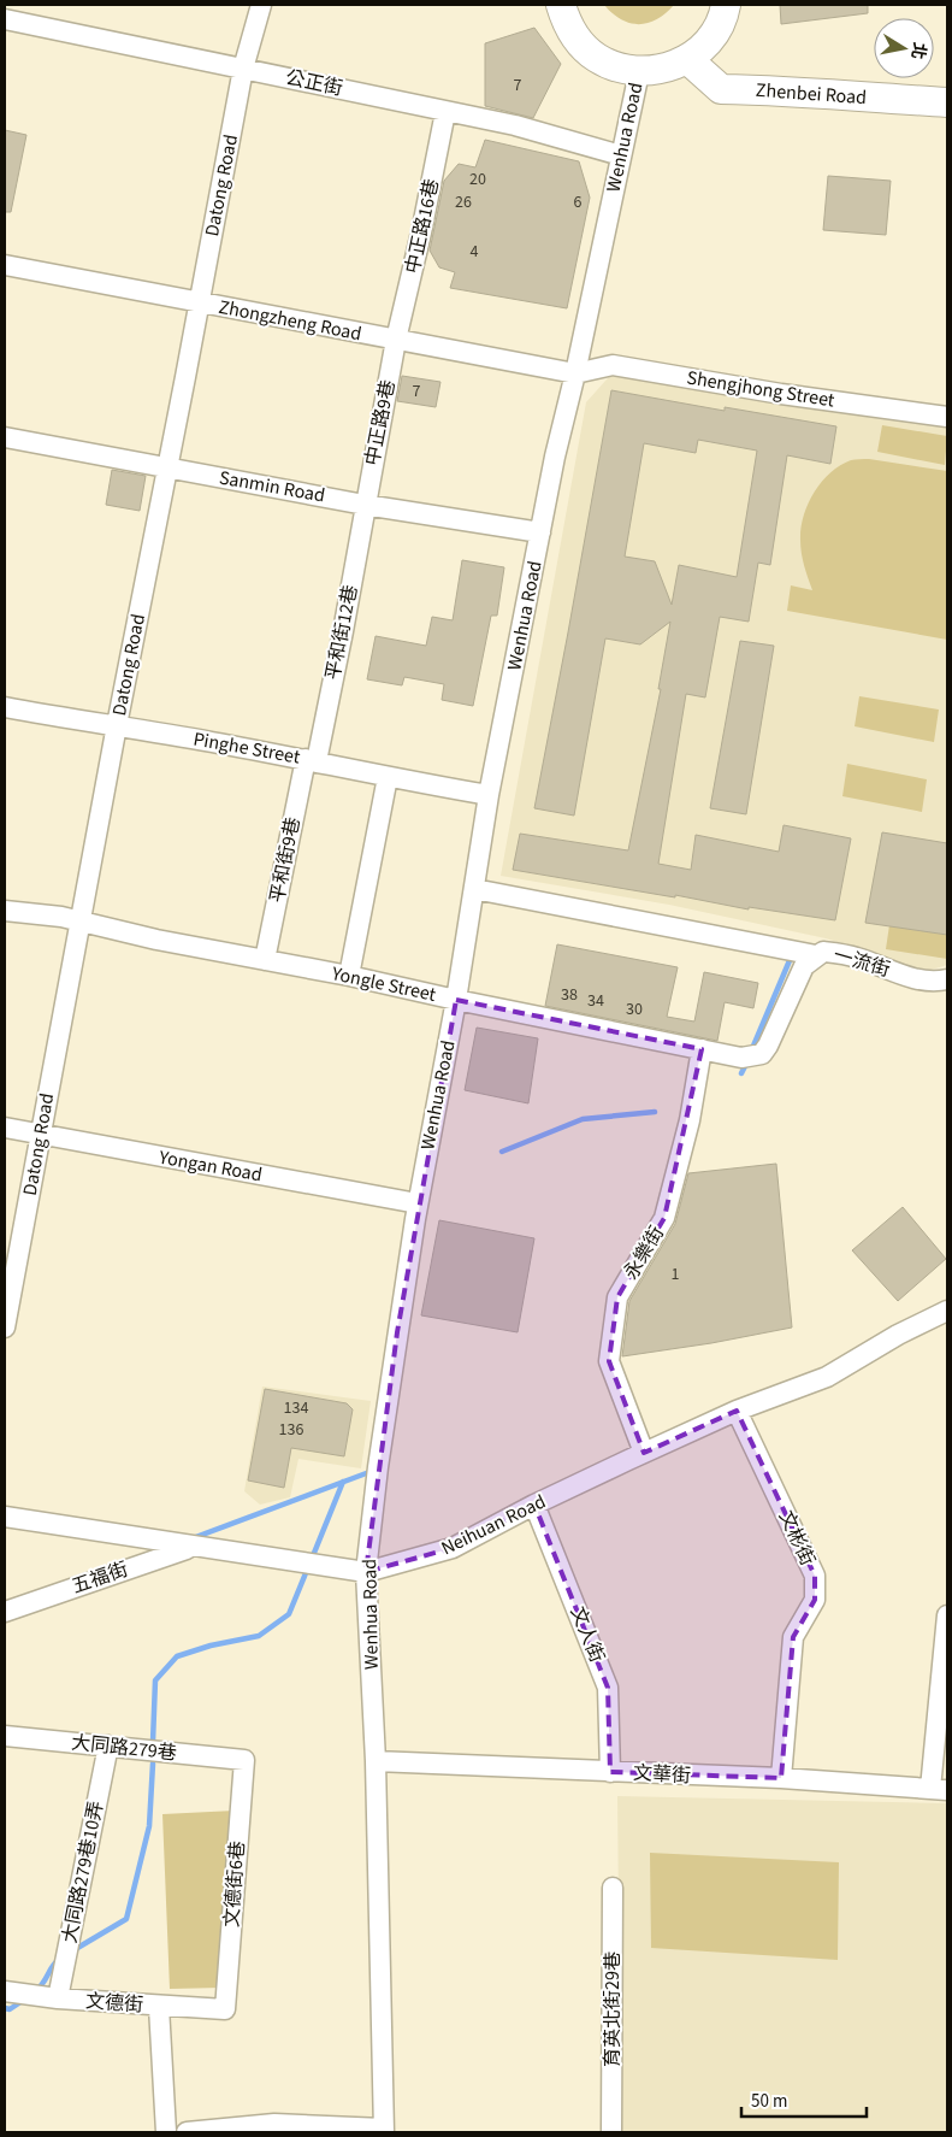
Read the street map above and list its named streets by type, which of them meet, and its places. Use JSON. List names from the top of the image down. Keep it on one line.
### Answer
{"streets":{"street":["公正街","Zhenbei Road","Wenhua Road","Datong Road","中正路16巷","Zhongzheng Road","Shengjhong Street","中正路9巷","Sanmin Road","平和街12巷","Pinghe Street","平和街9巷","一流街","Yongle Street","Yongan Road","永樂街","Neihuan Road","文彬街","五福街","文人街","大同路279巷","文華街","大同路279巷10弄","文德街6巷","文德街","育英北街29巷"]},"crossings":[["公正街","Wenhua Road"],["公正街","Datong Road"],["公正街","中正路16巷"],["Wenhua Road","Zhongzheng Road"],["Wenhua Road","Shengjhong Street"],["Wenhua Road","Sanmin Road"],["Wenhua Road","Pinghe Street"],["Wenhua Road","Yongle Street"],["Wenhua Road","Yongan Road"],["Wenhua Road","Neihuan Road"],["Wenhua Road","文華街"],["Datong Road","Zhongzheng Road"],["Datong Road","Sanmin Road"],["Datong Road","Pinghe Street"],["Datong Road","Yongle Street"],["Datong Road","Yongan Road"],["中正路16巷","Zhongzheng Road"],["中正路16巷","中正路9巷"],["Zhongzheng Road","Shengjhong Street"],["Zhongzheng Road","中正路9巷"],["中正路9巷","Sanmin Road"],["中正路9巷","平和街12巷"],["Sanmin Road","平和街12巷"],["平和街12巷","Pinghe Street"],["平和街12巷","平和街9巷"],["Pinghe Street","平和街9巷"],["平和街9巷","Yongle Street"],["一流街","Yongle Street"],["Yongle Street","永樂街"],["永樂街","Neihuan Road"],["Neihuan Road","文彬街"],["Neihuan Road","五福街"],["Neihuan Road","文人街"],["文彬街","文華街"],["文人街","文華街"],["大同路279巷","大同路279巷10弄"],["大同路279巷","文德街6巷"],["大同路279巷10弄","文德街"],["文德街6巷","文德街"]],"house_numbers":["7","20","26","6","4","7","38","34","30","1","134","136"],"scale_bar":"50 m","north":"right"}
